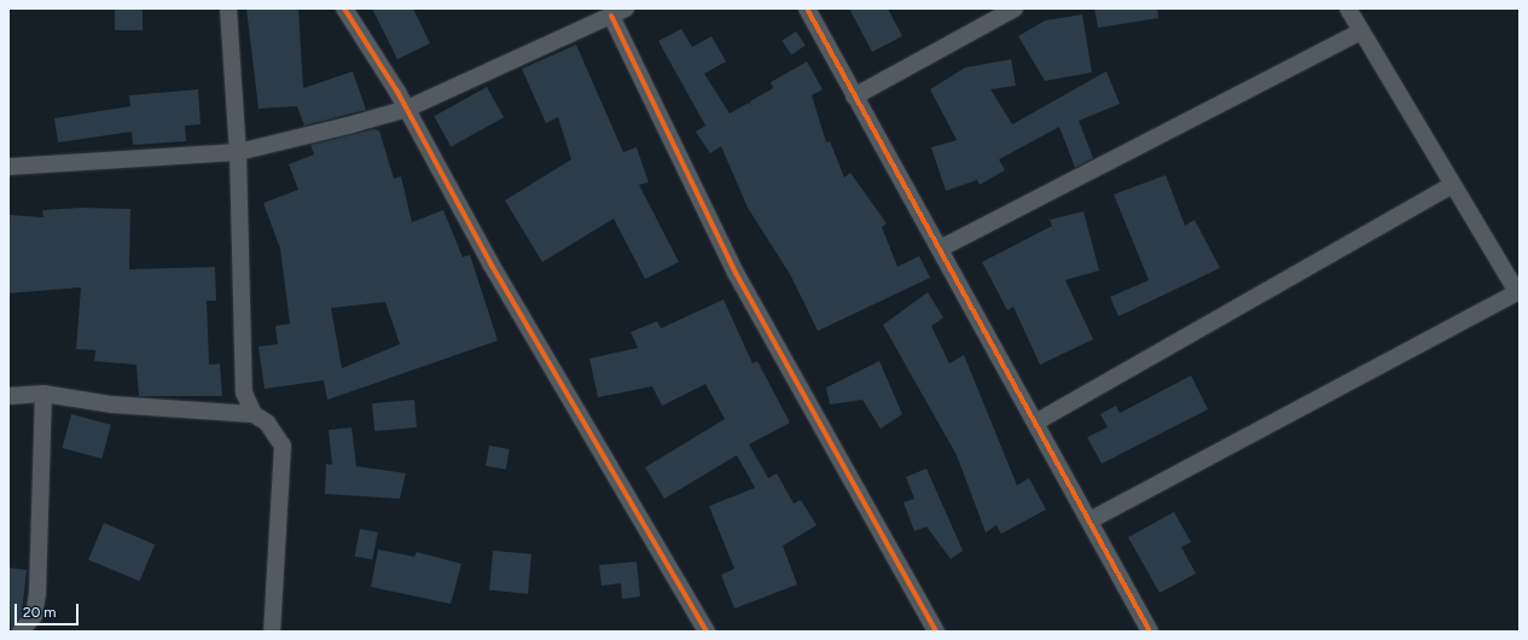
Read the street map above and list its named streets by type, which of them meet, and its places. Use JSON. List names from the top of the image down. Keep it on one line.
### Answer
{"scale_bar":"20 m"}
